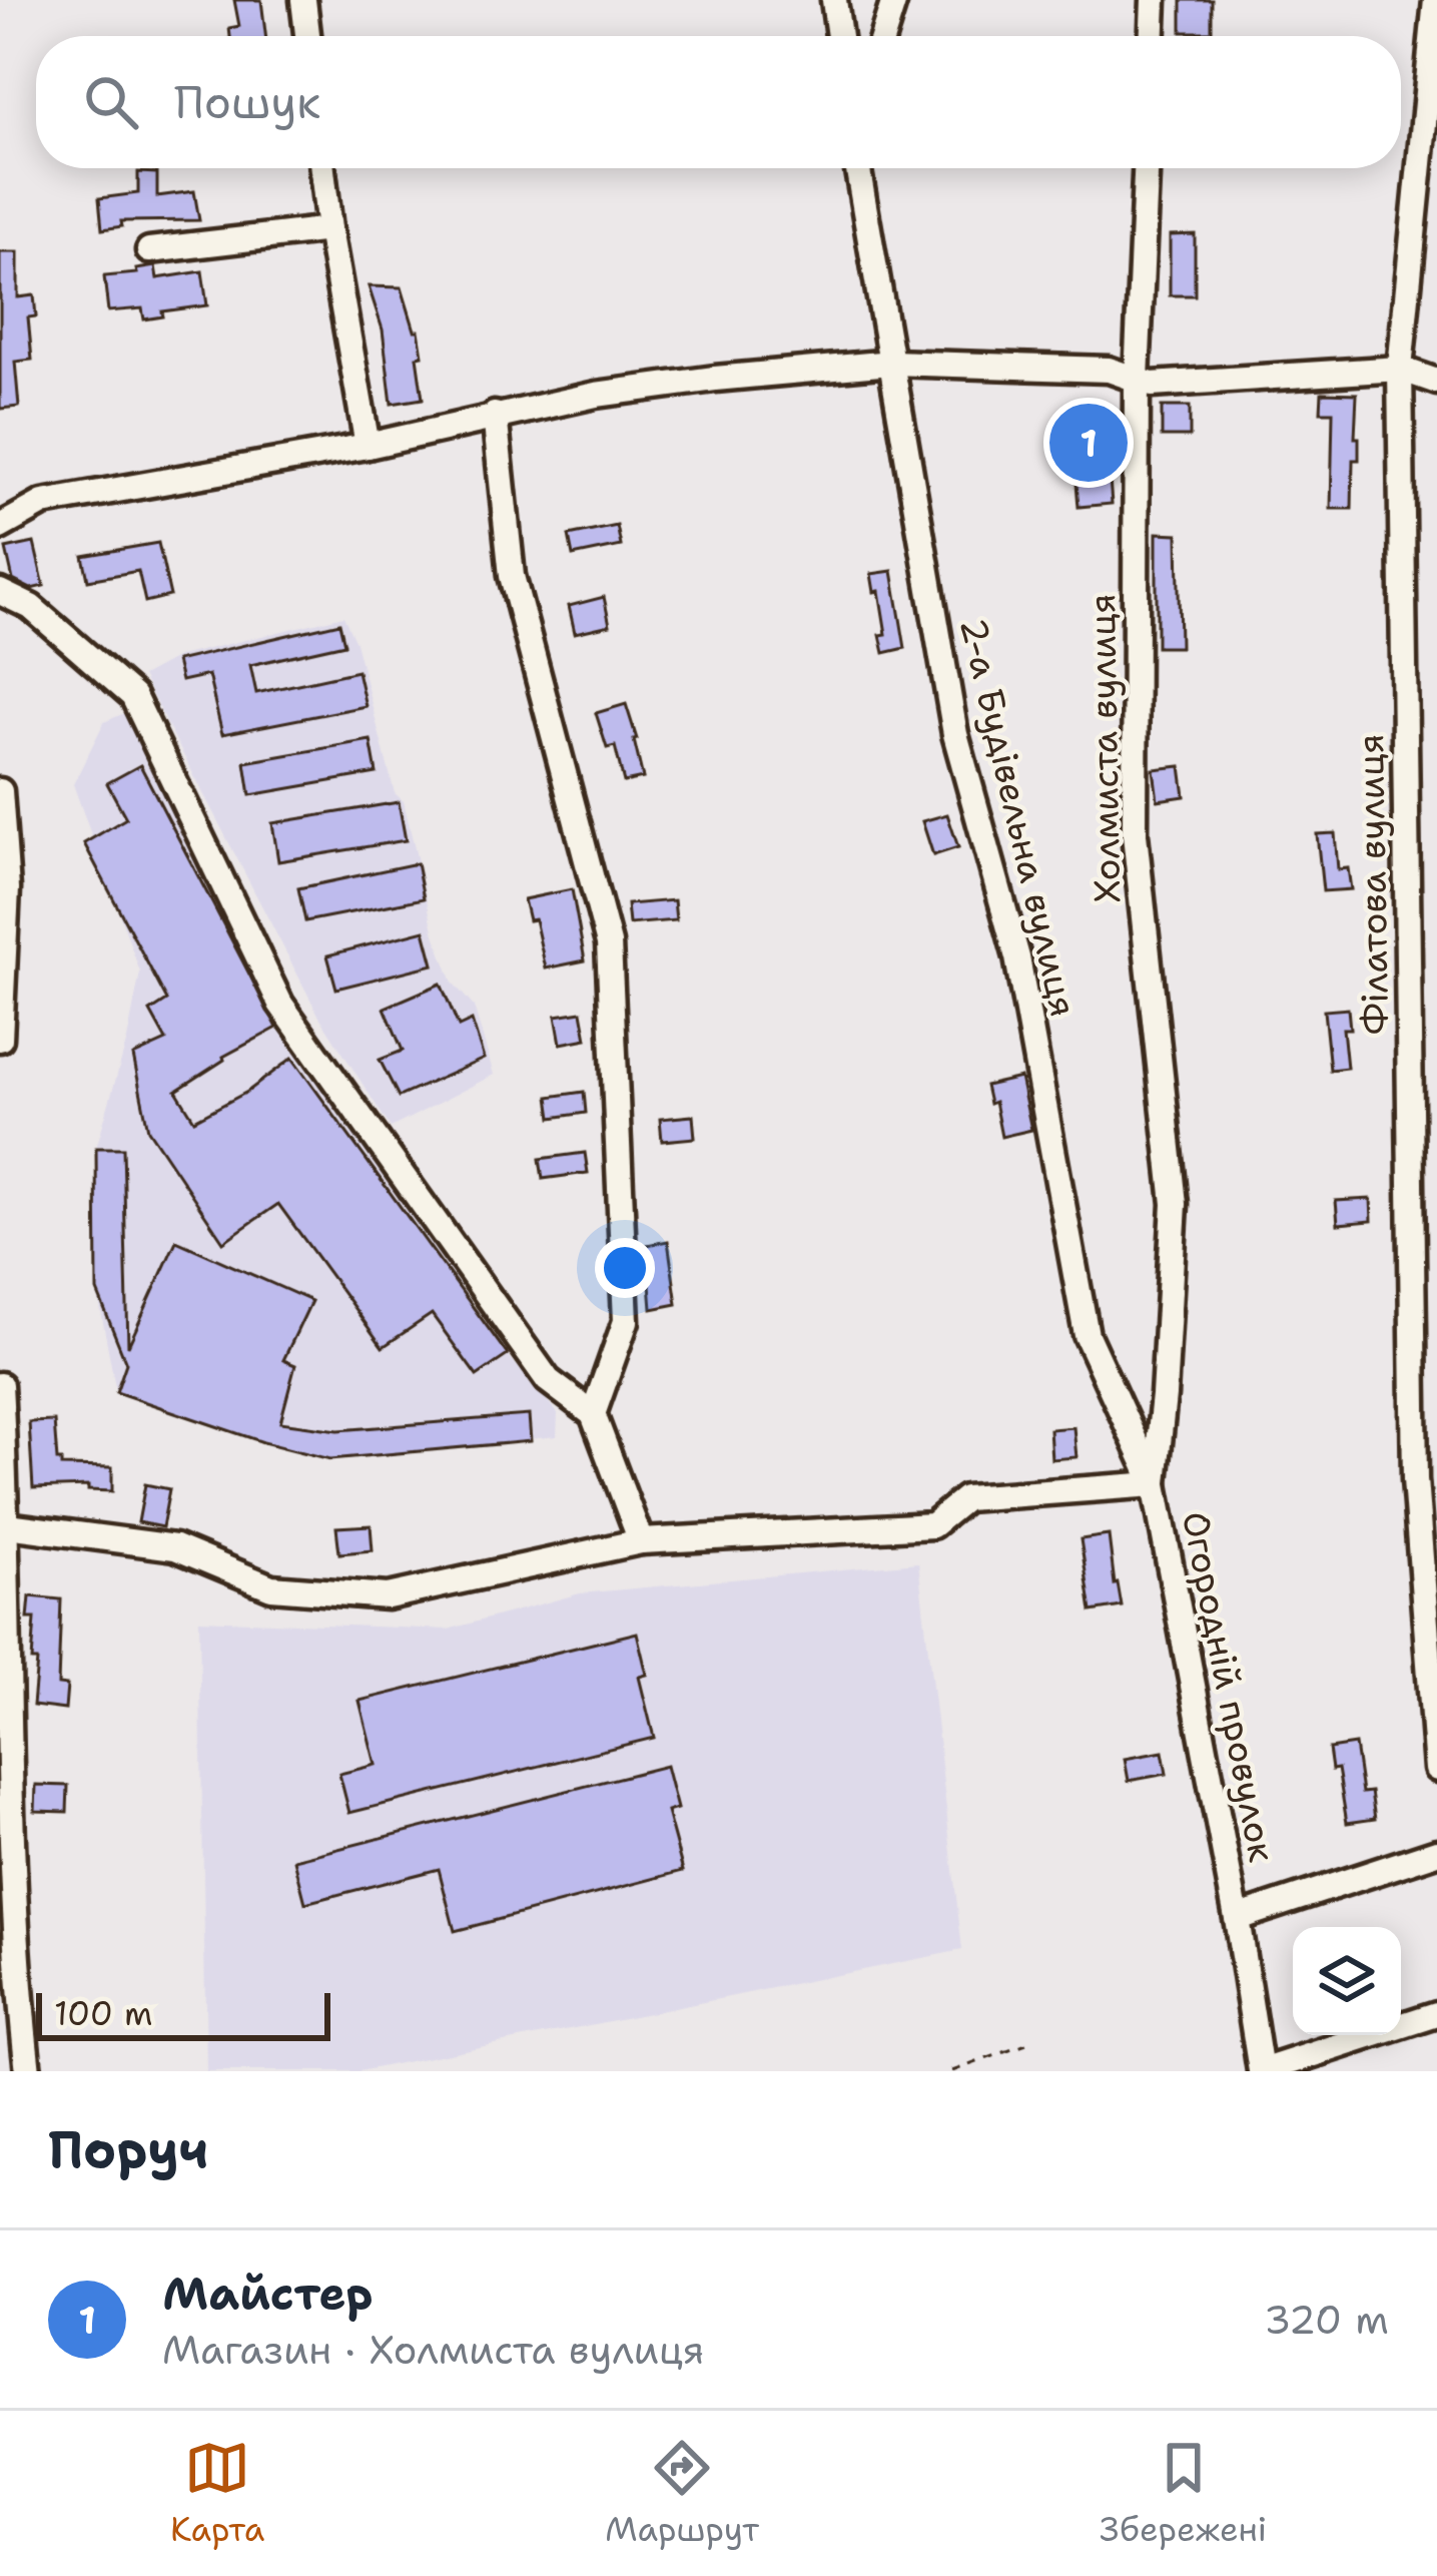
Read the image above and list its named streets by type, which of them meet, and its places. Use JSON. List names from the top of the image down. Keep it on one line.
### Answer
{"streets":{"street":["Холмиста вулиця","2-а Будівельна вулиця","Філатова вулиця","Огородній провулок"]},"crossings":[["Холмиста вулиця","2-а Будівельна вулиця"],["Холмиста вулиця","Огородній провулок"],["2-а Будівельна вулиця","Огородній провулок"]],"scale_bar":"100 m","page":{"search":"Пошук","pins":"1","scale":"100 m","heading":"Поруч","list":[{"mark":"1","name":"Майстер","note":"Магазин · Холмиста вулиця","value":"320 m"}],"nav":["Карта","Маршрут","Збережені"]}}
